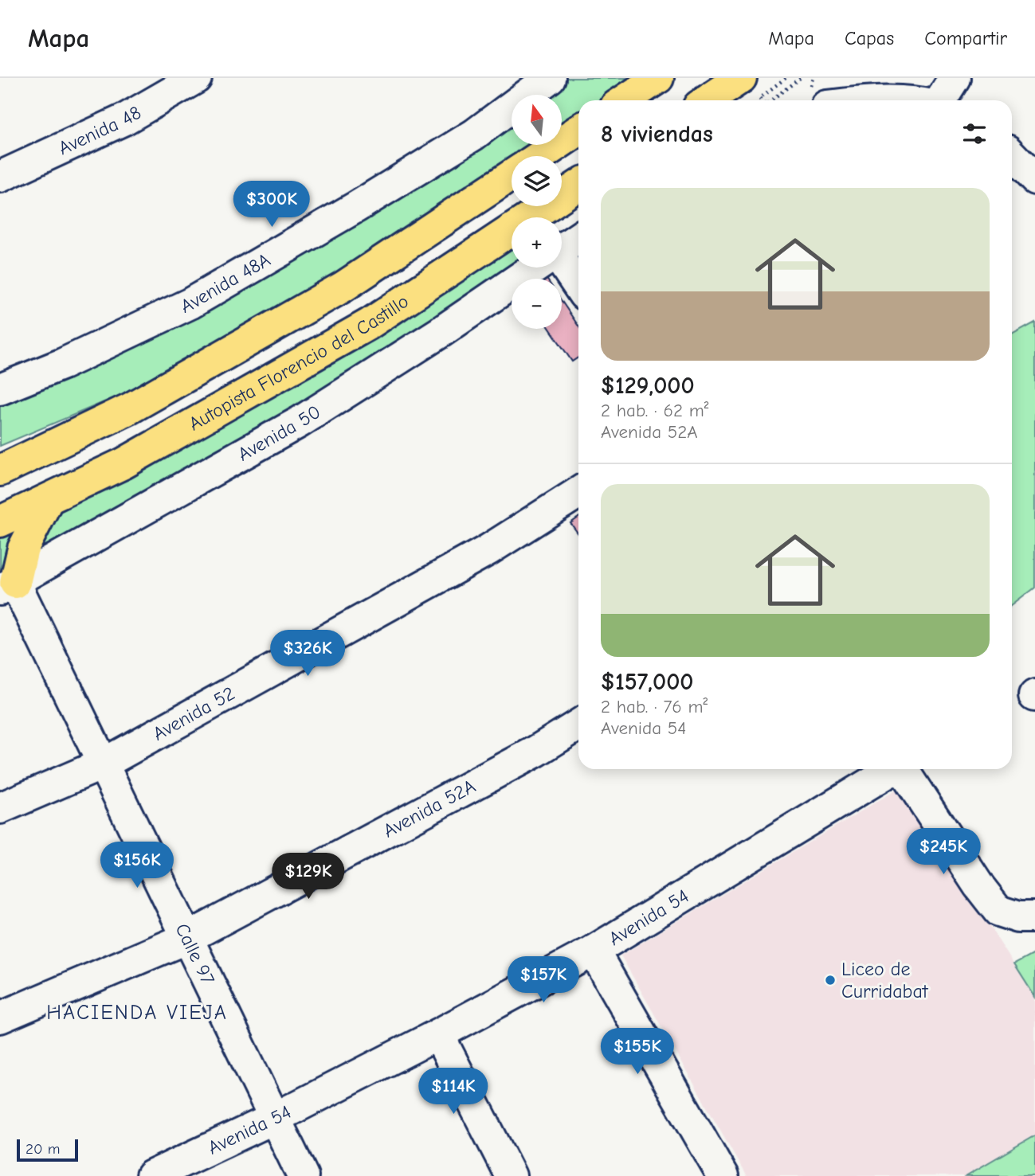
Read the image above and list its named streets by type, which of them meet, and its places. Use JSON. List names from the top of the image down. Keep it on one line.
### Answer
{"streets":{"main road":["Autopista Florencio del Castillo"],"street":["Avenida 48","Avenida 48A","Avenida 50","Avenida 52","Avenida 52A","Avenida 54","Calle 97"]},"crossings":[["Avenida 50","Calle 97"],["Avenida 52","Calle 97"],["Avenida 52A","Calle 97"],["Avenida 54","Calle 97"]],"districts":["HACIENDA VIEJA"],"places":["Liceo de Curridabat"],"scale_bar":"20 m","north":"top","page":{"header":"Mapa","nav":["Mapa","Capas","Compartir"],"map_buttons":["+","−"],"heading":"8 viviendas","list":[{"name":"$129,000","note":"2 hab. · 62 m² · Avenida 52A"},{"name":"$157,000","note":"2 hab. · 76 m² · Avenida 54"}],"price":["$300K","$326K","$245K","$156K","$129K","$157K","$155K","$114K"],"scale":"20 m"}}
